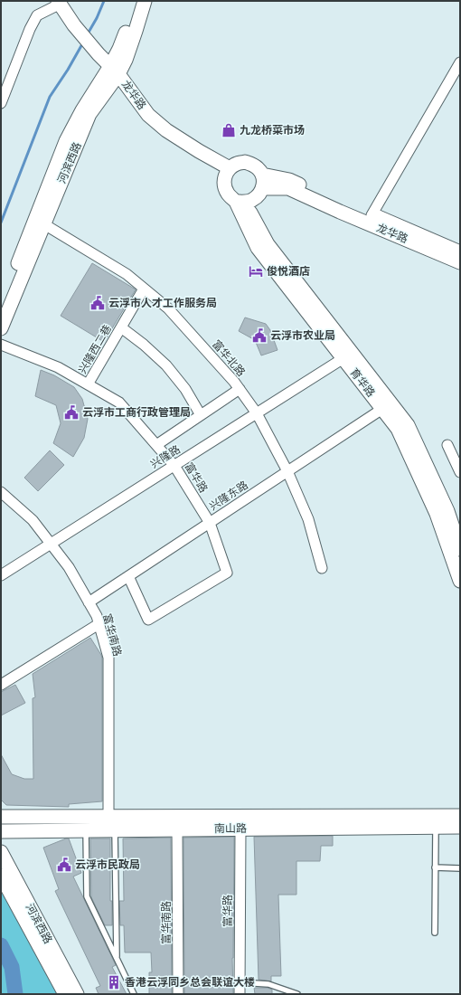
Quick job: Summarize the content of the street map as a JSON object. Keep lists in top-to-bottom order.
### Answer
{
  "streets": {
    "street": [
      "龙华路",
      "河滨西路",
      "兴隆西二巷",
      "富华北路",
      "育华路",
      "兴隆路",
      "富华路",
      "兴隆东路",
      "富华南路",
      "南山路"
    ]
  },
  "crossings": [
    ["龙华路", "河滨西路"],
    ["龙华路", "育华路"],
    ["河滨西路", "富华北路"],
    ["兴隆西二巷", "富华北路"],
    ["兴隆西二巷", "富华路"],
    ["富华北路", "兴隆路"],
    ["富华北路", "兴隆东路"],
    ["育华路", "兴隆路"],
    ["育华路", "兴隆东路"],
    ["兴隆路", "富华路"],
    ["兴隆路", "富华南路"],
    ["富华路", "兴隆东路"],
    ["富华路", "南山路"],
    ["兴隆东路", "富华南路"],
    ["富华南路", "南山路"]
  ],
  "places": {
    "shop": ["九龙桥菜市场"],
    "hotel": ["俊悦酒店"],
    "public building": [
      "云浮市人才工作服务局",
      "云浮市农业局",
      "云浮市工商行政管理局",
      "云浮市民政局"
    ],
    "building": ["香港云浮同乡总会联谊大楼"]
  }
}
